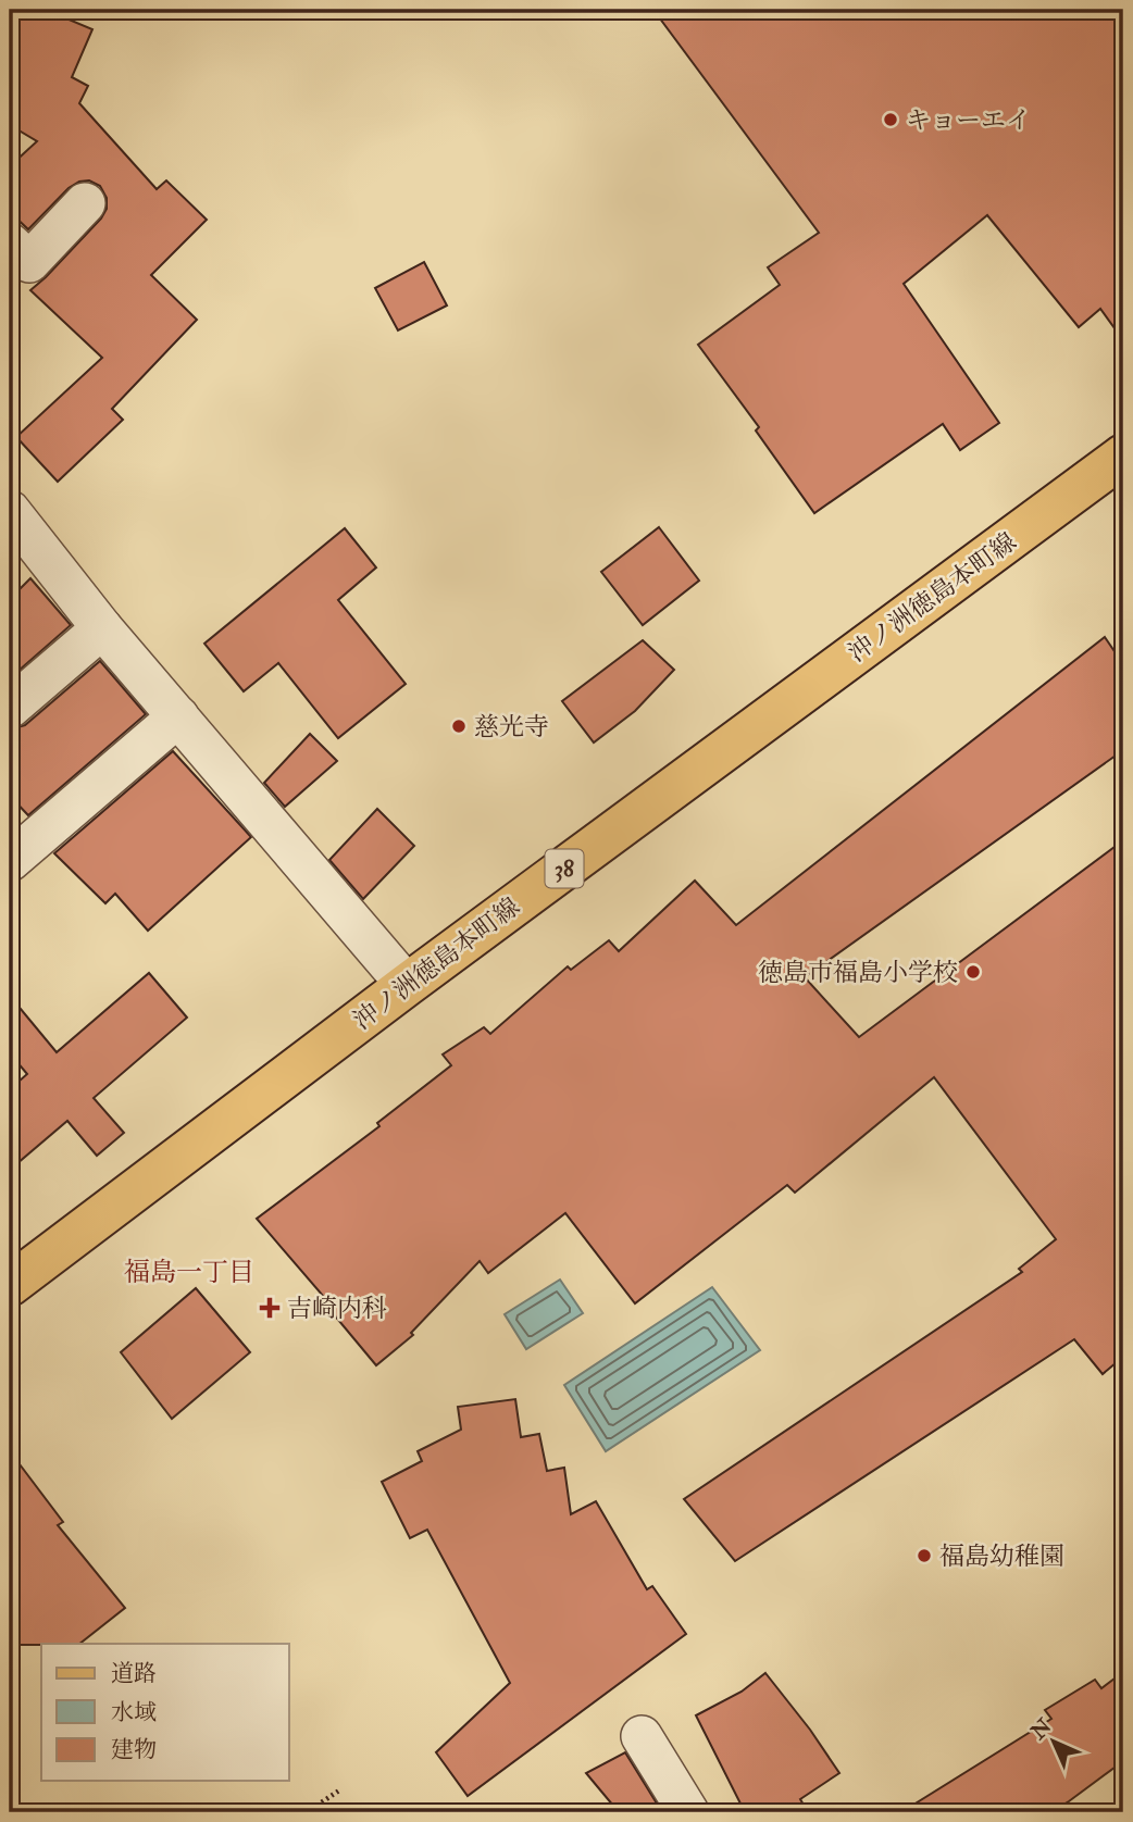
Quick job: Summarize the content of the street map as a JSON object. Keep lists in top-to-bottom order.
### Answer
{
  "streets": {
    "main road": ["沖ノ洲徳島本町線", "38"]
  },
  "districts": ["福島一丁目"],
  "places": {
    "other": [
      "キョーエイ",
      "慈光寺",
      "徳島市福島小学校",
      "福島幼稚園"
    ],
    "health": ["吉崎内科"]
  },
  "legend": ["道路", "水域", "建物"],
  "north": "top left"
}
